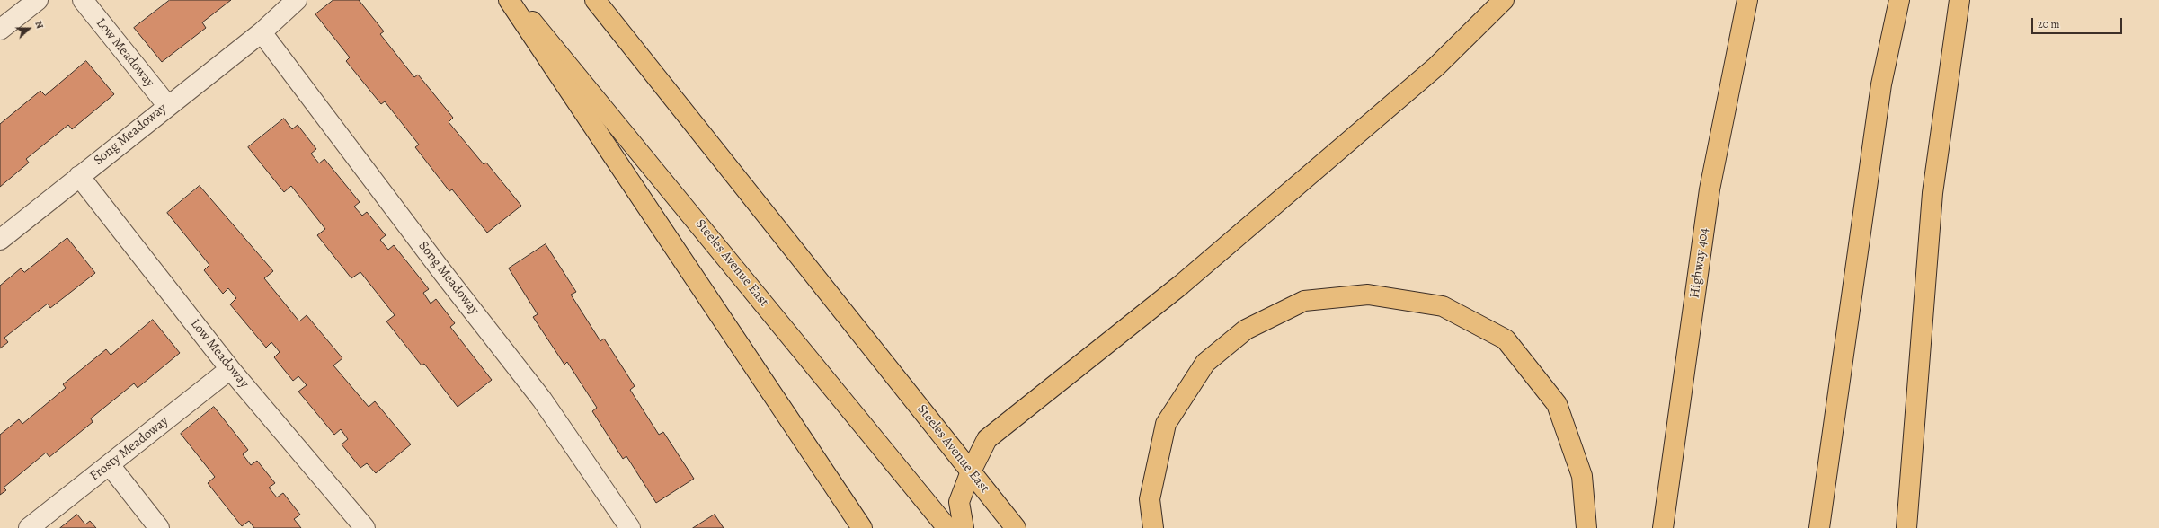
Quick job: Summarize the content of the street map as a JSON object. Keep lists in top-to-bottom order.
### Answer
{
  "streets": {
    "main road": ["Steeles Avenue East", "Highway 404"],
    "street": ["Low Meadoway", "Song Meadoway", "Frosty Meadoway"]
  },
  "crossings": [
    ["Low Meadoway", "Song Meadoway"],
    ["Low Meadoway", "Frosty Meadoway"]
  ],
  "scale_bar": "20 m",
  "north": "right"
}
